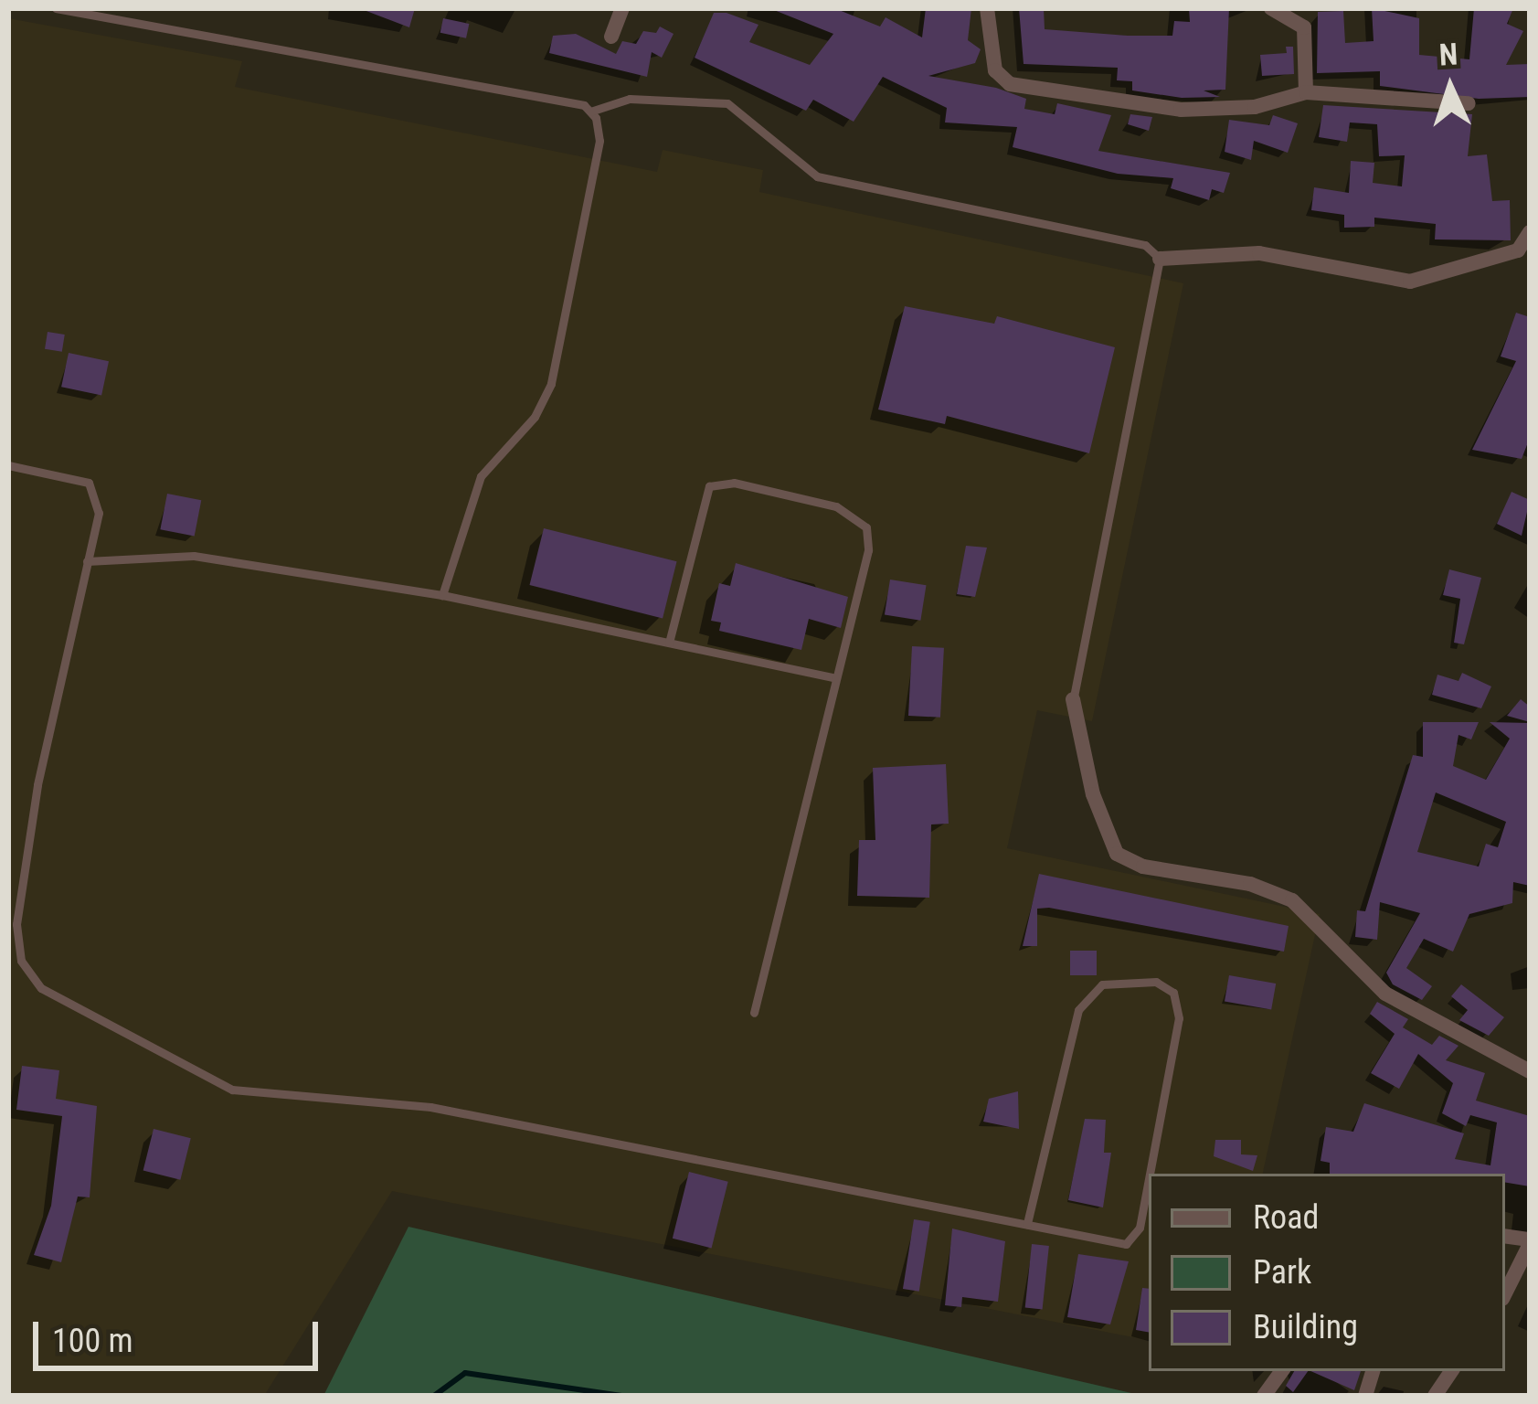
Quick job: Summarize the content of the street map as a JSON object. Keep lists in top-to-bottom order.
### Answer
{
  "legend": ["Road", "Park", "Building"],
  "scale_bar": "100 m",
  "north": "top"
}
